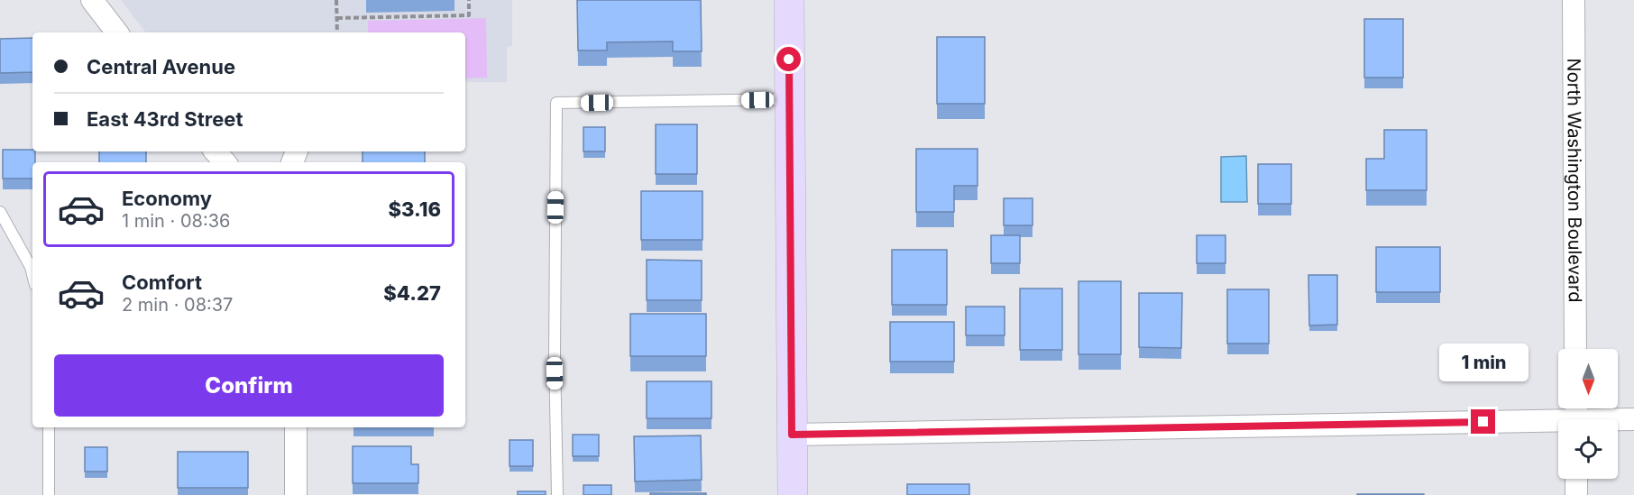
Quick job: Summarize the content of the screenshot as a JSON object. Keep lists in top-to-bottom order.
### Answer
{
  "streets": {
    "street": ["North Washington Boulevard"]
  },
  "north": "bottom",
  "page": {
    "banner": ["Central Avenue", "East 43rd Street"],
    "list": [
      {
        "name": "Economy",
        "note": "1 min · 08:36",
        "value": "$3.16"
      },
      {
        "name": "Comfort",
        "note": "2 min · 08:37",
        "value": "$4.27"
      }
    ],
    "bubble": "1 min",
    "buttons": "Confirm"
  }
}
